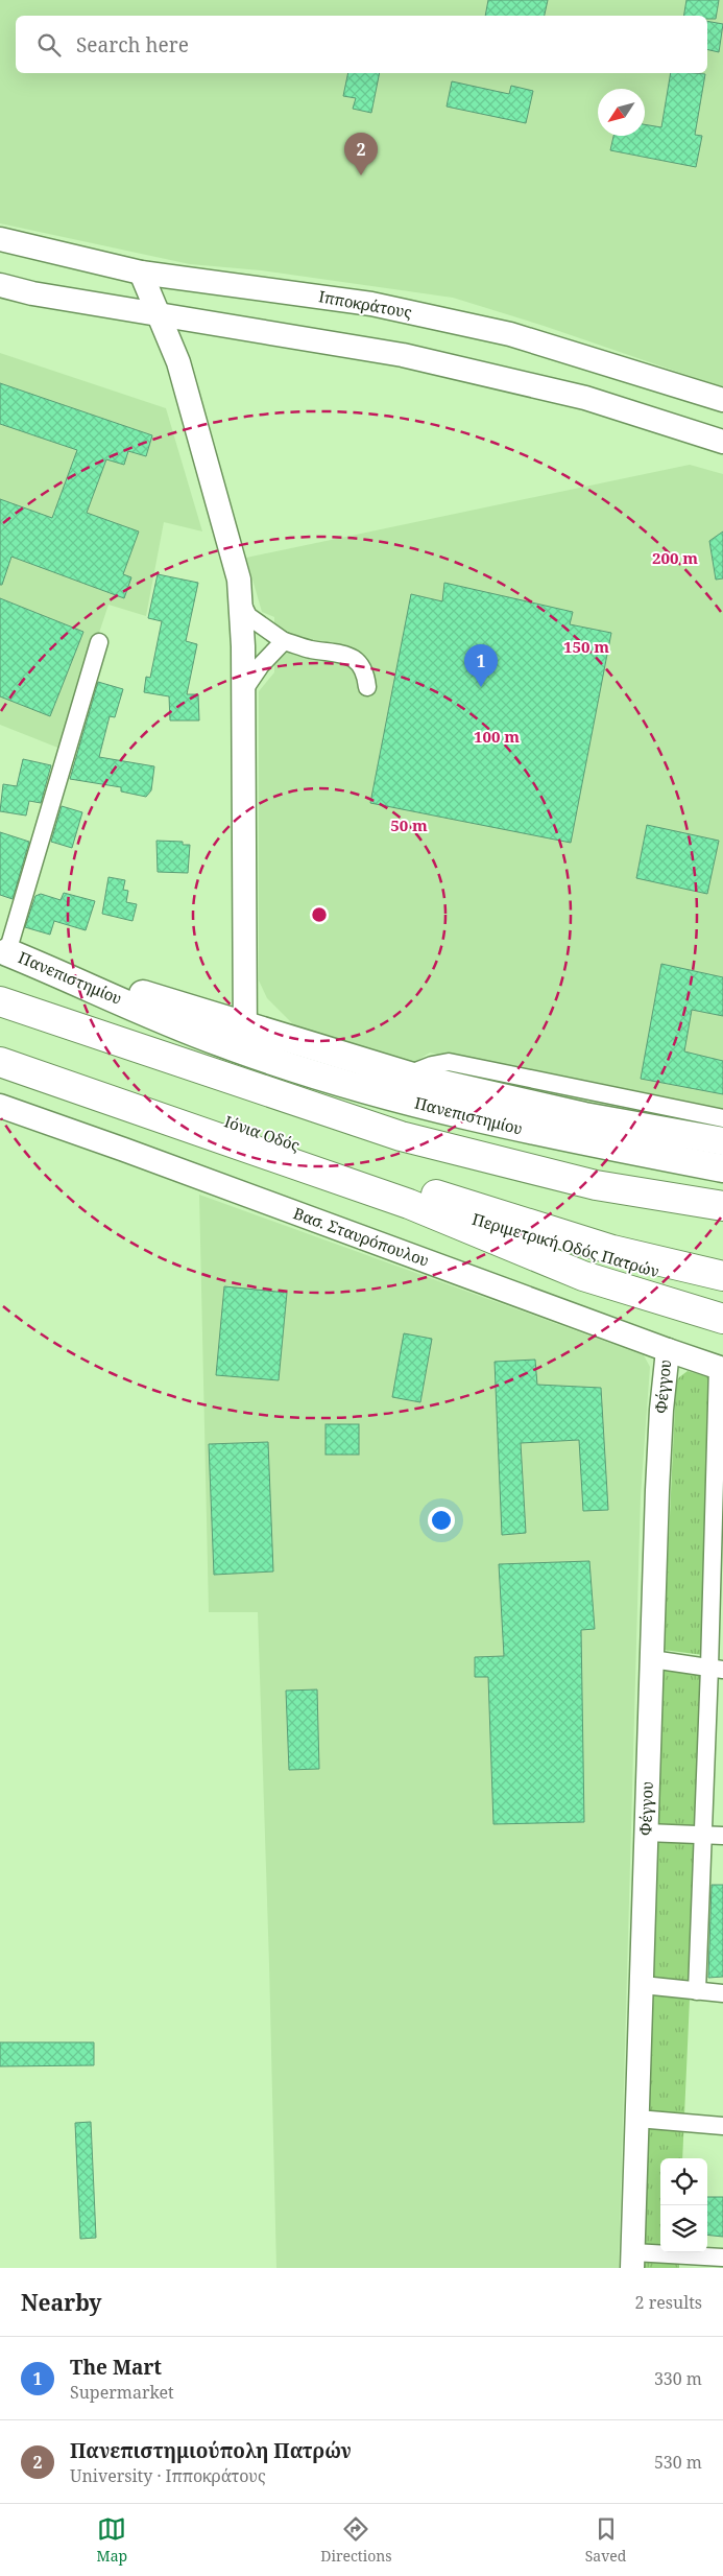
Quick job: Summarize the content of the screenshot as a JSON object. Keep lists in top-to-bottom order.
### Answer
{
  "streets": {
    "highway": ["Ιόνια Οδός", "Περιμετρική Οδός Πατρών"],
    "main road": ["Πανεπιστημίου"],
    "street": ["Ιπποκράτους", "Βασ. Σταυρόπουλου", "Φέγγου"]
  },
  "crossings": [
    ["Ιόνια Οδός", "Περιμετρική Οδός Πατρών"],
    ["Βασ. Σταυρόπουλου", "Φέγγου"]
  ],
  "north": "bottom left",
  "page": {
    "search": "Search here",
    "pins": ["2", "1"],
    "heading": ["Nearby", "2 results"],
    "list": [
      {
        "mark": "1",
        "name": "The Mart",
        "note": "Supermarket",
        "value": "330 m"
      },
      {
        "mark": "2",
        "name": "Πανεπιστημιούπολη Πατρών",
        "note": "University · Ιπποκράτους",
        "value": "530 m"
      }
    ],
    "nav": ["Map", "Directions", "Saved"]
  },
  "rings": [
    "200 m",
    "150 m",
    "100 m",
    "50 m"
  ]
}
